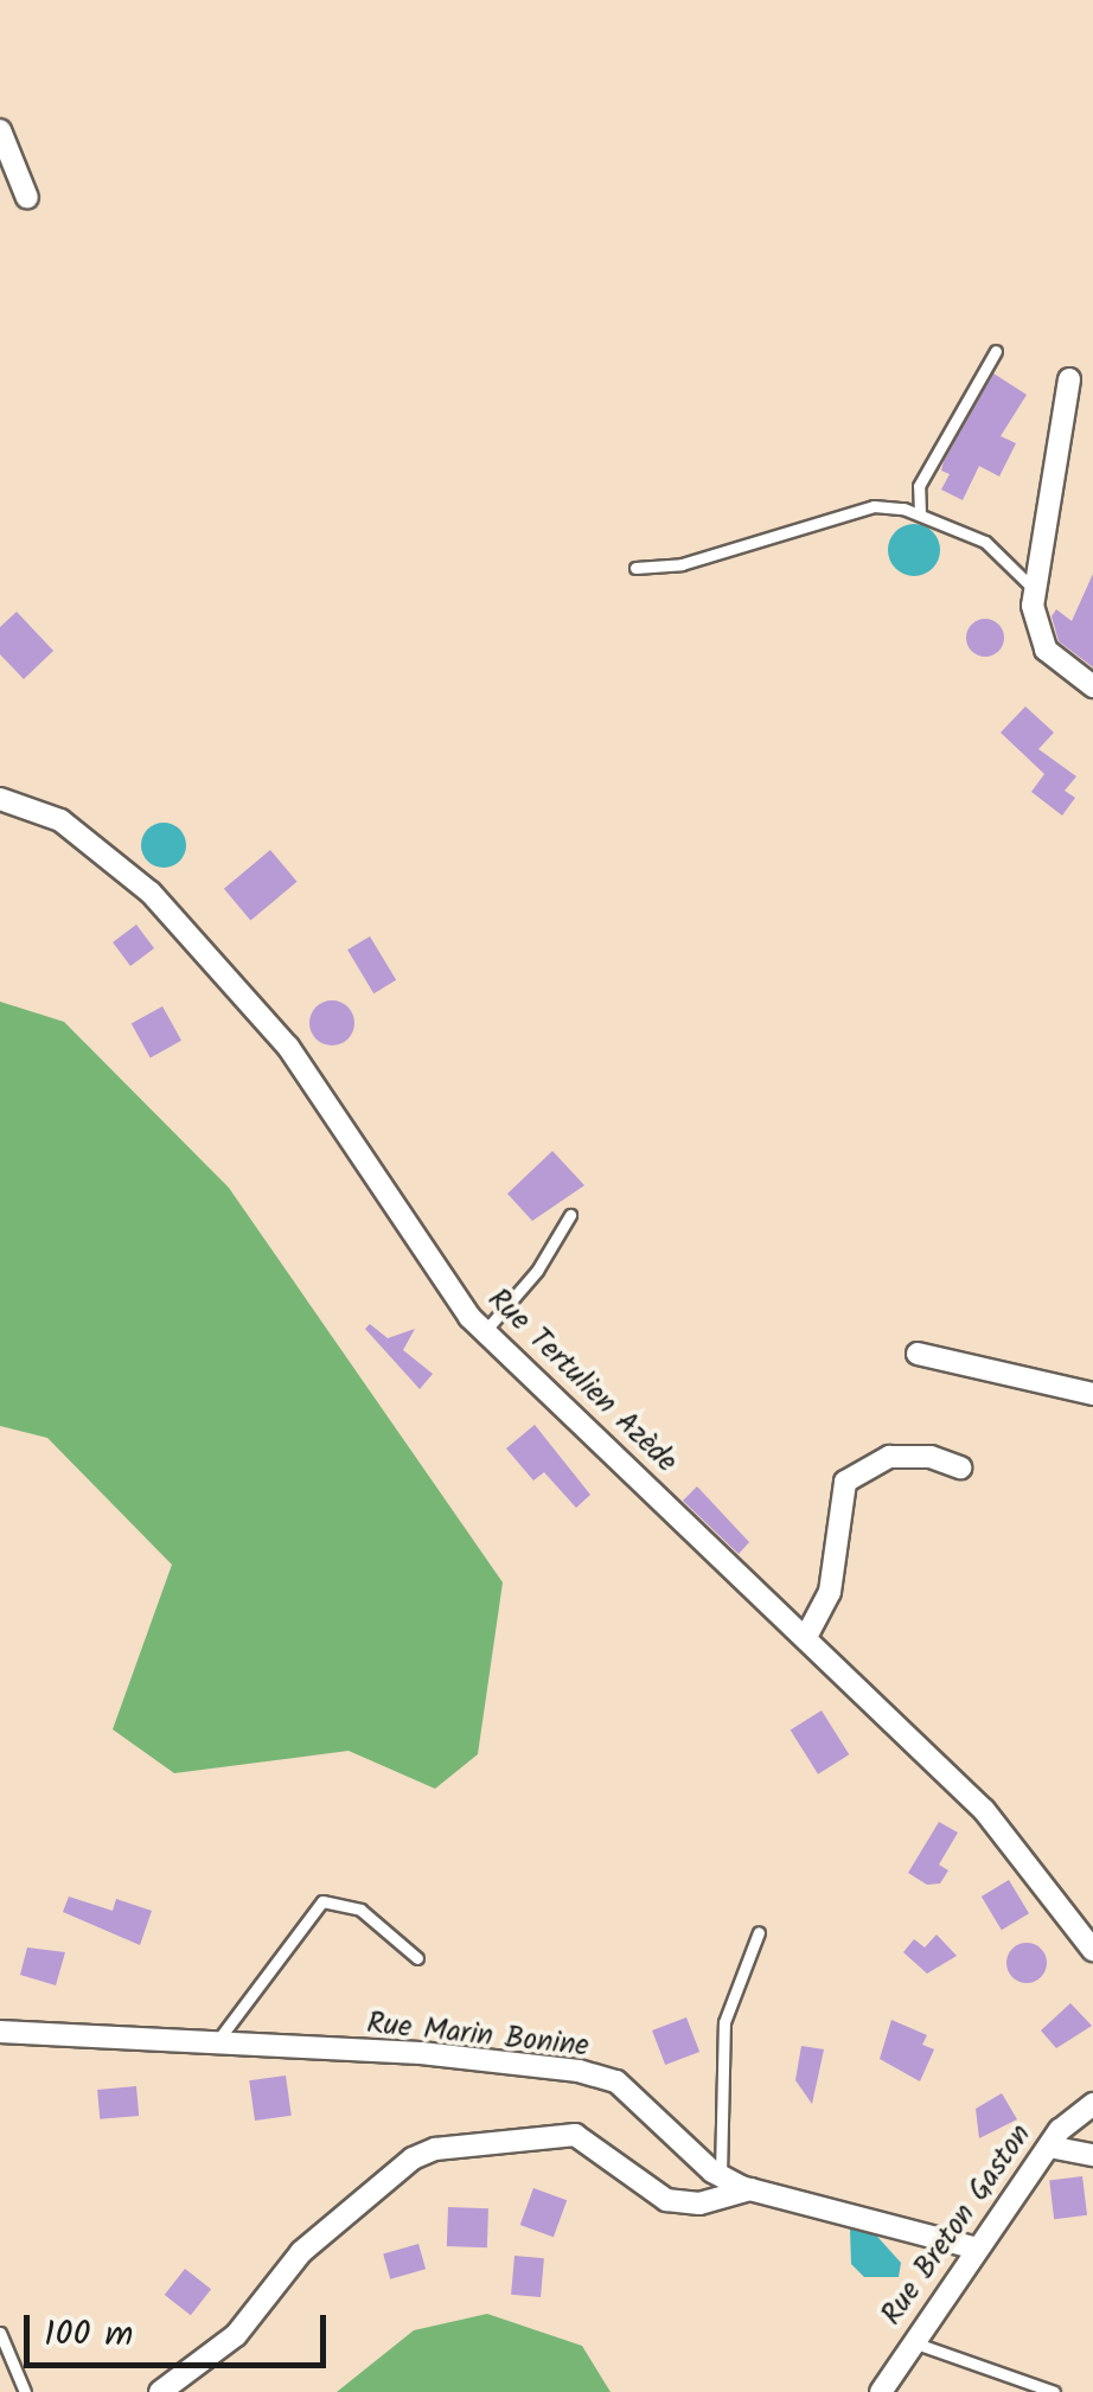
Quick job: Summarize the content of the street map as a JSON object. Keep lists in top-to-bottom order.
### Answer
{
  "streets": {
    "street": ["Rue Tertulien Azède", "Rue Marin Bonine", "Rue Breton Gaston"]
  },
  "crossings": [
    ["Rue Marin Bonine", "Rue Breton Gaston"]
  ],
  "scale_bar": "100 m"
}
